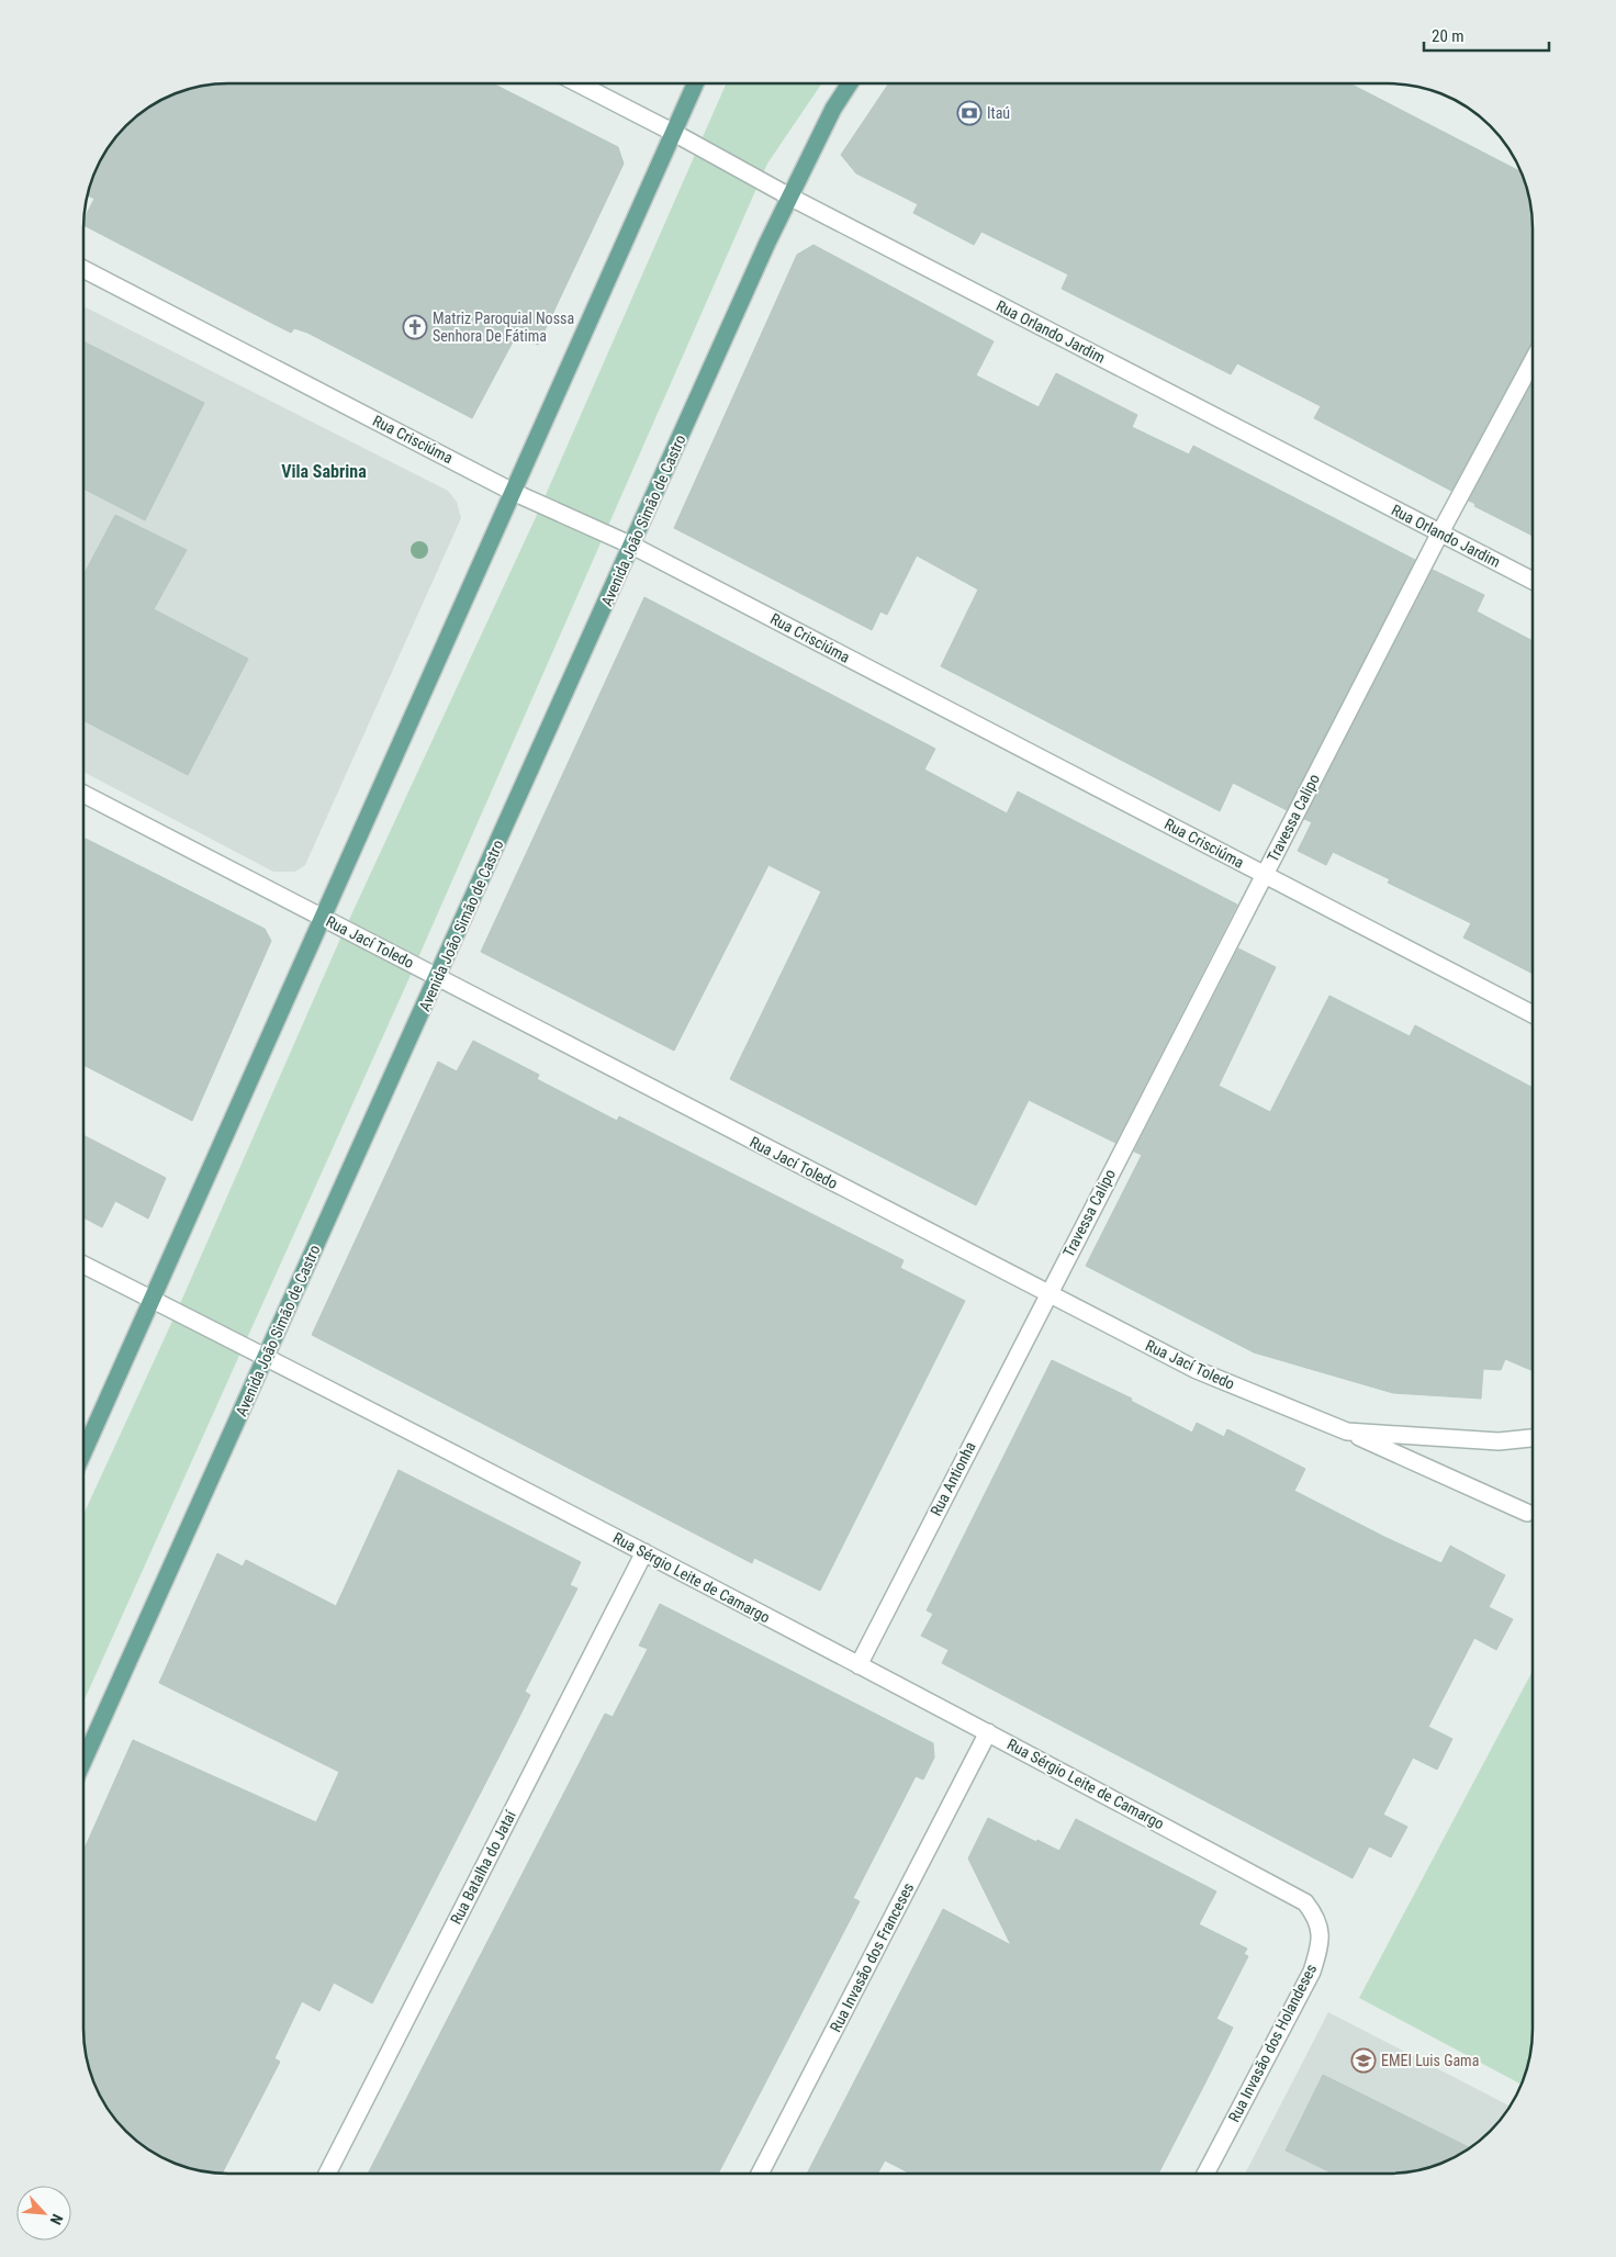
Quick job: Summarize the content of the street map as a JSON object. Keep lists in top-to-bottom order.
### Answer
{
  "streets": {
    "main road": ["Avenida João Simão de Castro"],
    "street": [
      "Rua Orlando Jardim",
      "Rua Crisciúma",
      "Travessa Calipo",
      "Rua Jací Toledo",
      "Rua Antionha",
      "Rua Sérgio Leite de Camargo",
      "Rua Batalha do Jataí",
      "Rua Invasão dos Franceses",
      "Rua Invasão dos Holandeses"
    ]
  },
  "crossings": [
    ["Rua Orlando Jardim", "Avenida João Simão de Castro"],
    ["Rua Orlando Jardim", "Travessa Calipo"],
    ["Rua Crisciúma", "Avenida João Simão de Castro"],
    ["Rua Crisciúma", "Travessa Calipo"],
    ["Avenida João Simão de Castro", "Rua Jací Toledo"],
    ["Avenida João Simão de Castro", "Rua Sérgio Leite de Camargo"],
    ["Travessa Calipo", "Rua Jací Toledo"],
    ["Travessa Calipo", "Rua Antionha"],
    ["Rua Jací Toledo", "Rua Antionha"],
    ["Rua Antionha", "Rua Sérgio Leite de Camargo"],
    ["Rua Sérgio Leite de Camargo", "Rua Batalha do Jataí"],
    ["Rua Sérgio Leite de Camargo", "Rua Invasão dos Franceses"],
    ["Rua Sérgio Leite de Camargo", "Rua Invasão dos Holandeses"]
  ],
  "districts": ["Vila Sabrina"],
  "places": {
    "bank": ["Itaú"],
    "church": ["Matriz Paroquial Nossa Senhora De Fátima"],
    "school or university": ["EMEI Luis Gama"]
  },
  "scale_bar": "20 m",
  "north": "bottom right"
}
